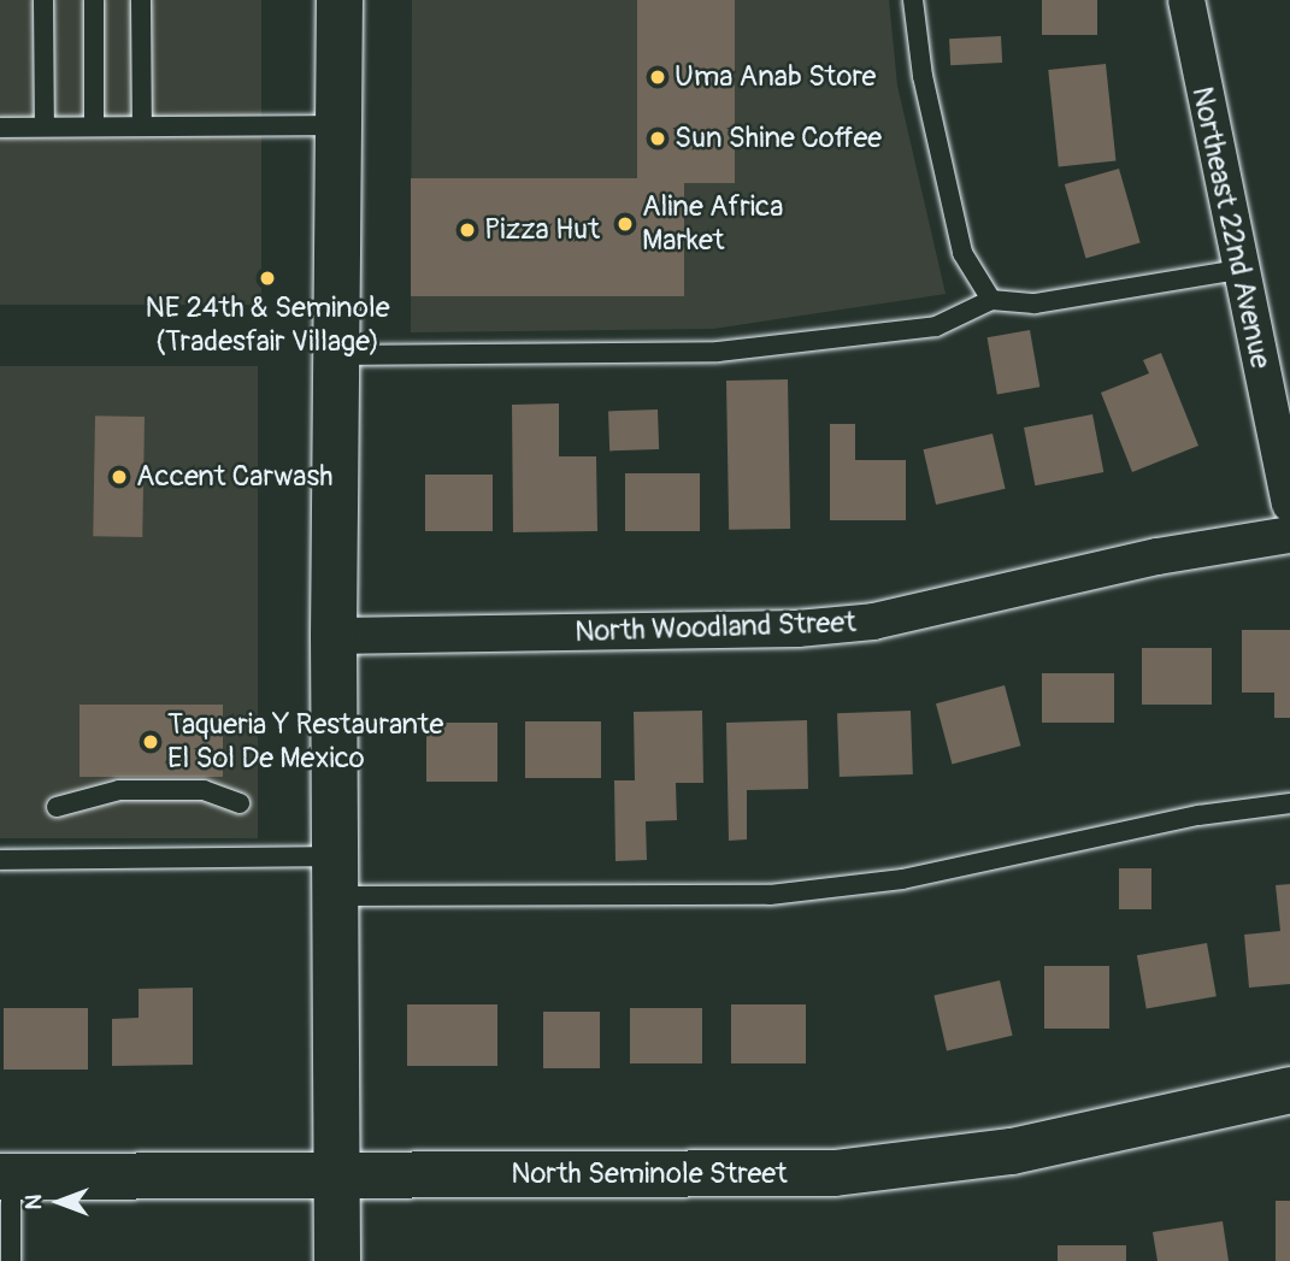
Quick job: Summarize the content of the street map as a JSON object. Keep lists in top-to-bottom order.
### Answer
{
  "streets": {
    "street": ["Northeast 22nd Avenue", "North Woodland Street", "North Seminole Street"]
  },
  "places": [
    "Uma Anab Store",
    "Sun Shine Coffee",
    "Aline Africa Market",
    "Pizza Hut",
    "NE 24th & Seminole (Tradesfair Village)",
    "Accent Carwash",
    "Taqueria Y Restaurante El Sol De Mexico"
  ],
  "north": "left"
}
